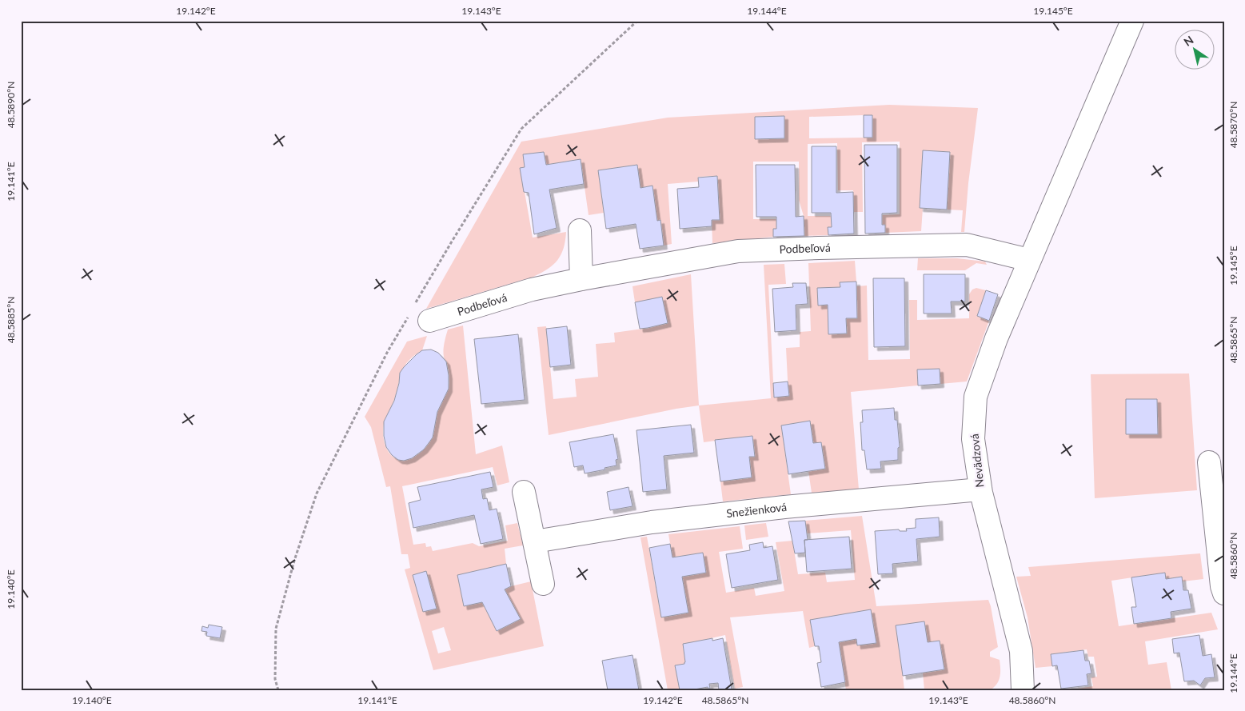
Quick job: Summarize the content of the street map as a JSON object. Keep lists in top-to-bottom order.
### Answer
{
  "streets": {
    "street": ["Podbeľová", "Nevädzová", "Snežienková"]
  },
  "crossings": [
    ["Podbeľová", "Nevädzová"],
    ["Nevädzová", "Snežienková"]
  ],
  "north": "top left",
  "coordinates": [
    "19.142°E",
    "19.143°E",
    "19.144°E",
    "19.145°E",
    "48.5890°N",
    "48.5870°N",
    "19.141°E",
    "48.5885°N",
    "48.5865°N",
    "48.5860°N",
    "19.140°E"
  ]
}
